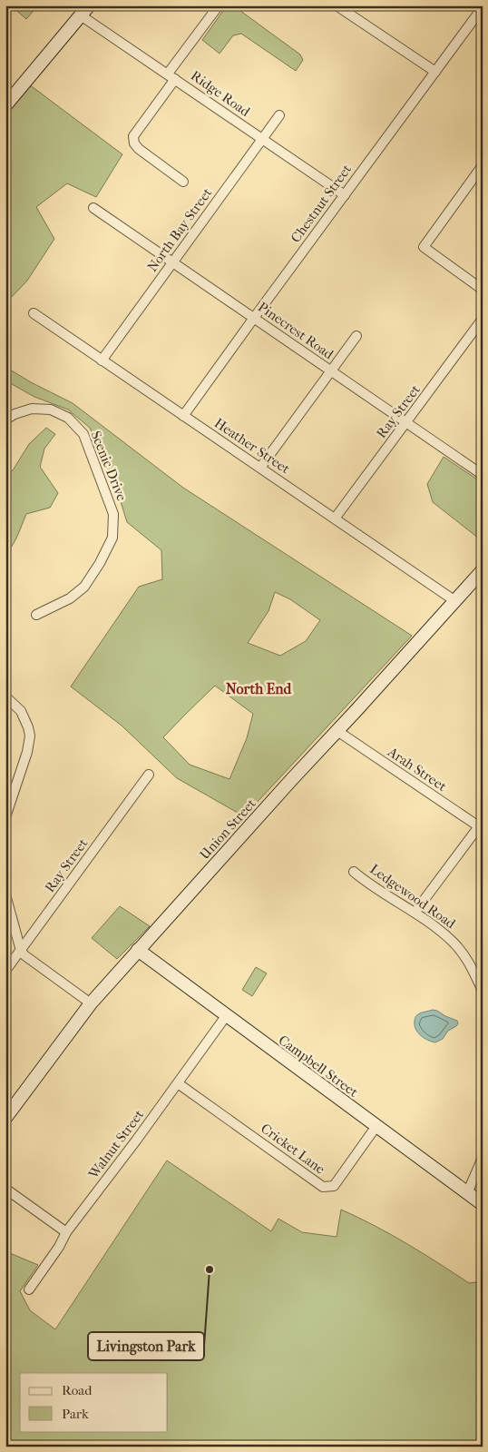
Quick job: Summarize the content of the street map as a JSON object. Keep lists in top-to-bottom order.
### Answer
{
  "streets": {
    "street": [
      "Ridge Road",
      "Chestnut Street",
      "North Bay Street",
      "Pinecrest Road",
      "Ray Street",
      "Heather Street",
      "Scenic Drive",
      "Arah Street",
      "Union Street",
      "Ledgewood Road",
      "Campbell Street",
      "Walnut Street",
      "Cricket Lane"
    ]
  },
  "crossings": [
    ["Ridge Road", "Chestnut Street"],
    ["Ridge Road", "North Bay Street"],
    ["Chestnut Street", "Pinecrest Road"],
    ["Chestnut Street", "Heather Street"],
    ["North Bay Street", "Pinecrest Road"],
    ["North Bay Street", "Heather Street"],
    ["Pinecrest Road", "Ray Street"],
    ["Ray Street", "Heather Street"],
    ["Heather Street", "Union Street"],
    ["Arah Street", "Union Street"],
    ["Union Street", "Campbell Street"],
    ["Campbell Street", "Walnut Street"],
    ["Campbell Street", "Cricket Lane"],
    ["Walnut Street", "Cricket Lane"]
  ],
  "districts": ["North End"],
  "places": ["Livingston Park"],
  "legend": ["Road", "Park"]
}
